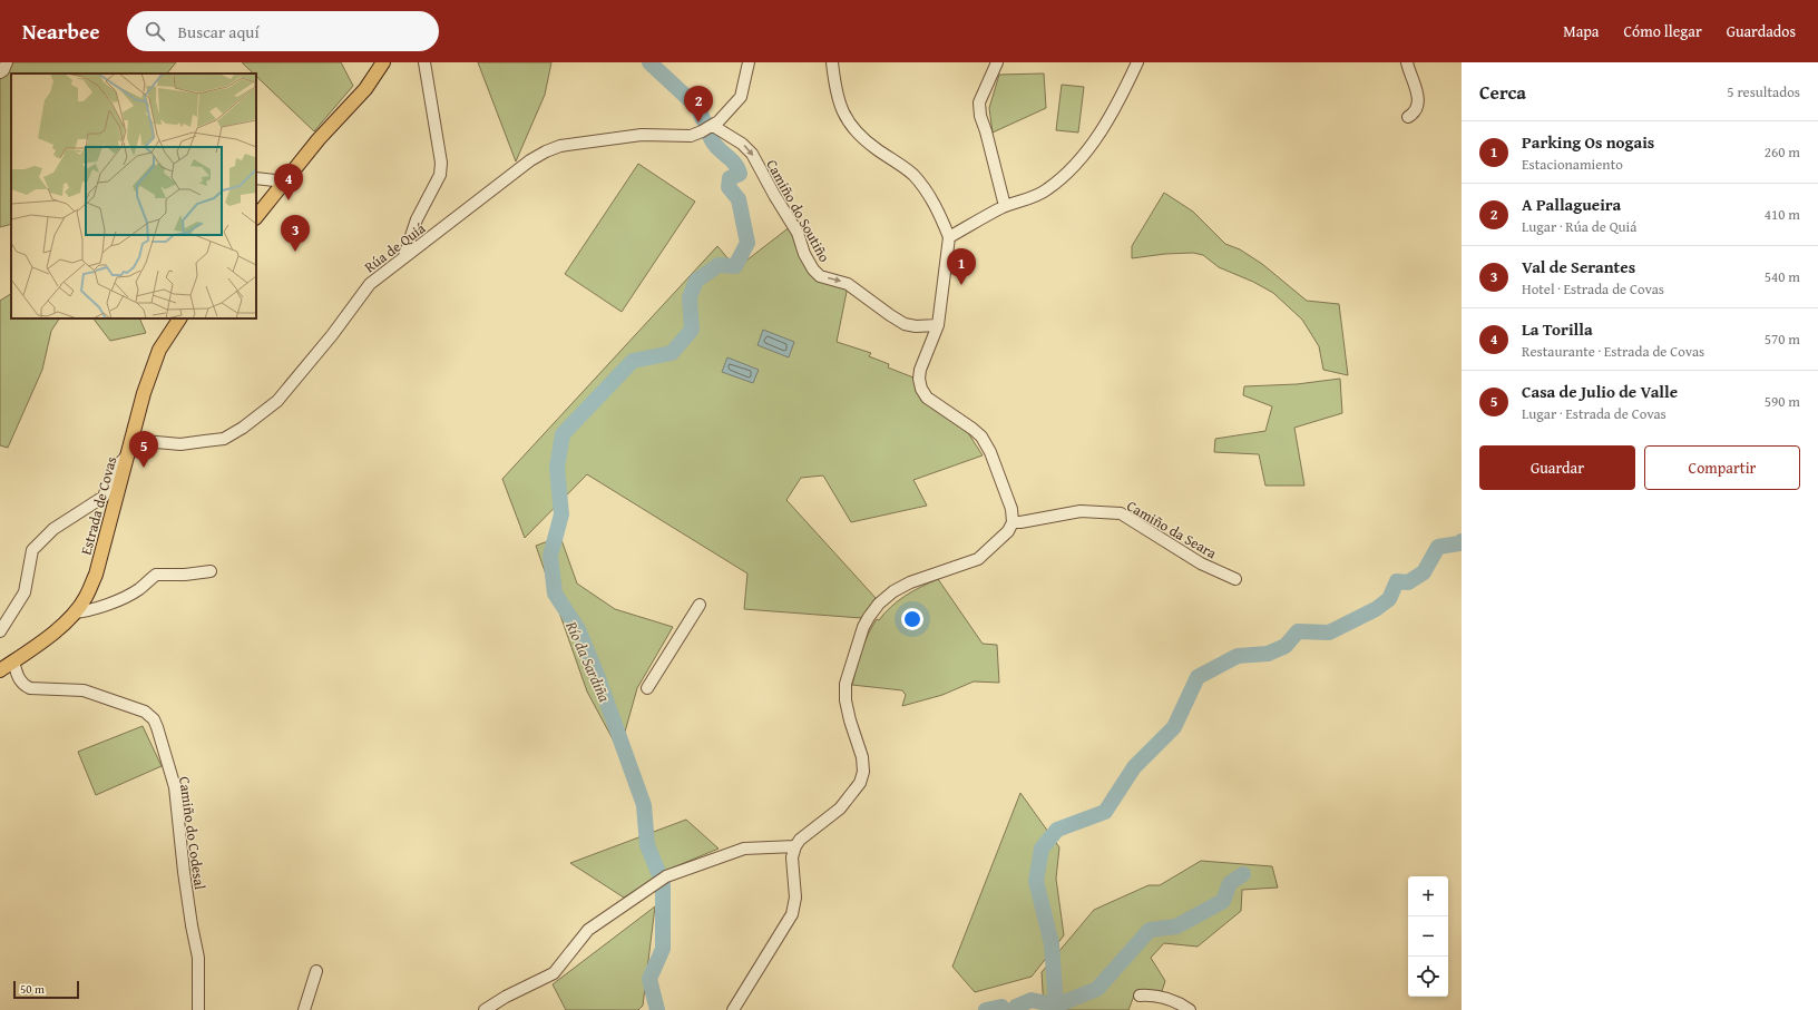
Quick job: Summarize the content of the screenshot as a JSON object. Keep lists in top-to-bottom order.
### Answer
{
  "streets": {
    "main road": ["Estrada de Covas"],
    "street": [
      "Camiño do Soutiño",
      "Rúa de Quiá",
      "Camiño da Seara",
      "Camiño do Codesal"
    ]
  },
  "crossings": [
    ["Camiño do Soutiño", "Rúa de Quiá"],
    ["Rúa de Quiá", "Estrada de Covas"],
    ["Estrada de Covas", "Camiño do Codesal"]
  ],
  "one_way": ["Camiño do Soutiño"],
  "water": ["Río da Sardiña"],
  "scale_bar": "50 m",
  "page": {
    "header": "Nearbee",
    "search": "Buscar aquí",
    "nav": ["Mapa", "Cómo llegar", "Guardados"],
    "heading": ["Cerca", "5 resultados"],
    "pins": [
      "2",
      "4",
      "3",
      "1",
      "5"
    ],
    "list": [
      {
        "mark": "1",
        "name": "Parking Os nogais",
        "note": "Estacionamiento",
        "value": "260 m"
      },
      {
        "mark": "2",
        "name": "A Pallagueira",
        "note": "Lugar · Rúa de Quiá",
        "value": "410 m"
      },
      {
        "mark": "3",
        "name": "Val de Serantes",
        "note": "Hotel · Estrada de Covas",
        "value": "540 m"
      },
      {
        "mark": "4",
        "name": "La Torilla",
        "note": "Restaurante · Estrada de Covas",
        "value": "570 m"
      },
      {
        "mark": "5",
        "name": "Casa de Julio de Valle",
        "note": "Lugar · Estrada de Covas",
        "value": "590 m"
      }
    ],
    "buttons": ["Guardar", "Compartir"],
    "map_buttons": ["+", "−"],
    "scale": "50 m"
  }
}
